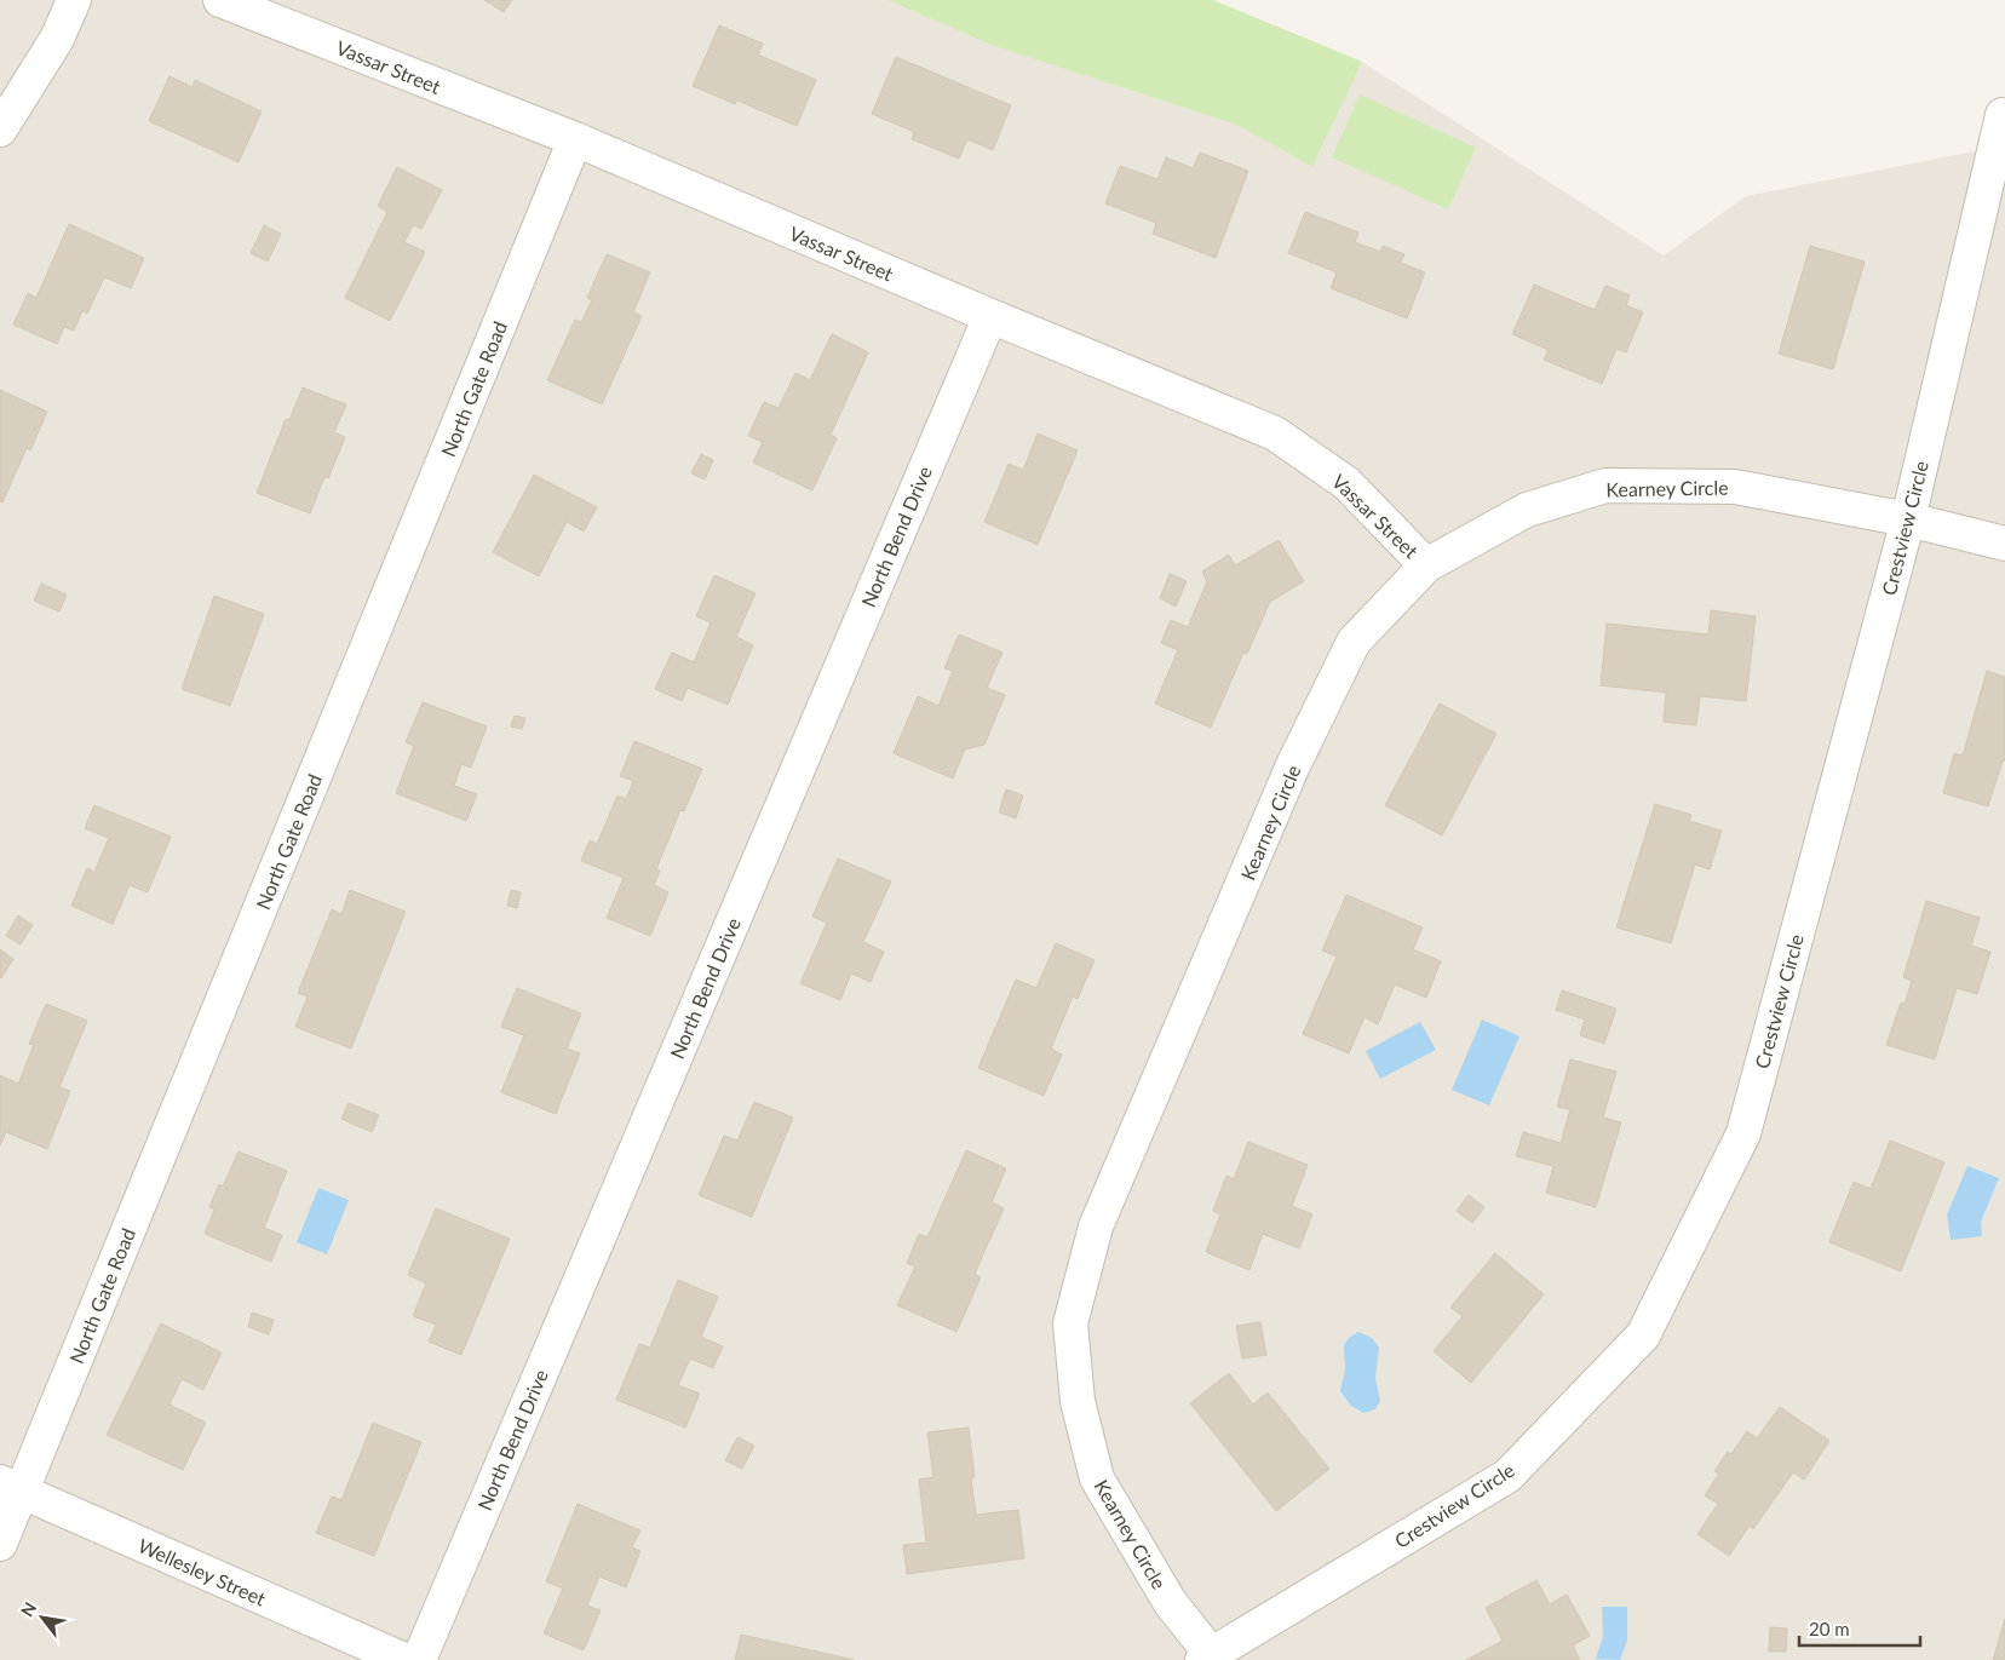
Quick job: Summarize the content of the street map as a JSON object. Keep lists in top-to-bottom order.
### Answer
{
  "streets": {
    "street": [
      "Vassar Street",
      "North Gate Road",
      "Kearney Circle",
      "Crestview Circle",
      "North Bend Drive",
      "Wellesley Street"
    ]
  },
  "crossings": [
    ["Vassar Street", "North Gate Road"],
    ["Vassar Street", "Kearney Circle"],
    ["Vassar Street", "North Bend Drive"],
    ["North Gate Road", "Wellesley Street"],
    ["Kearney Circle", "Crestview Circle"]
  ],
  "scale_bar": "20 m",
  "north": "top left"
}
